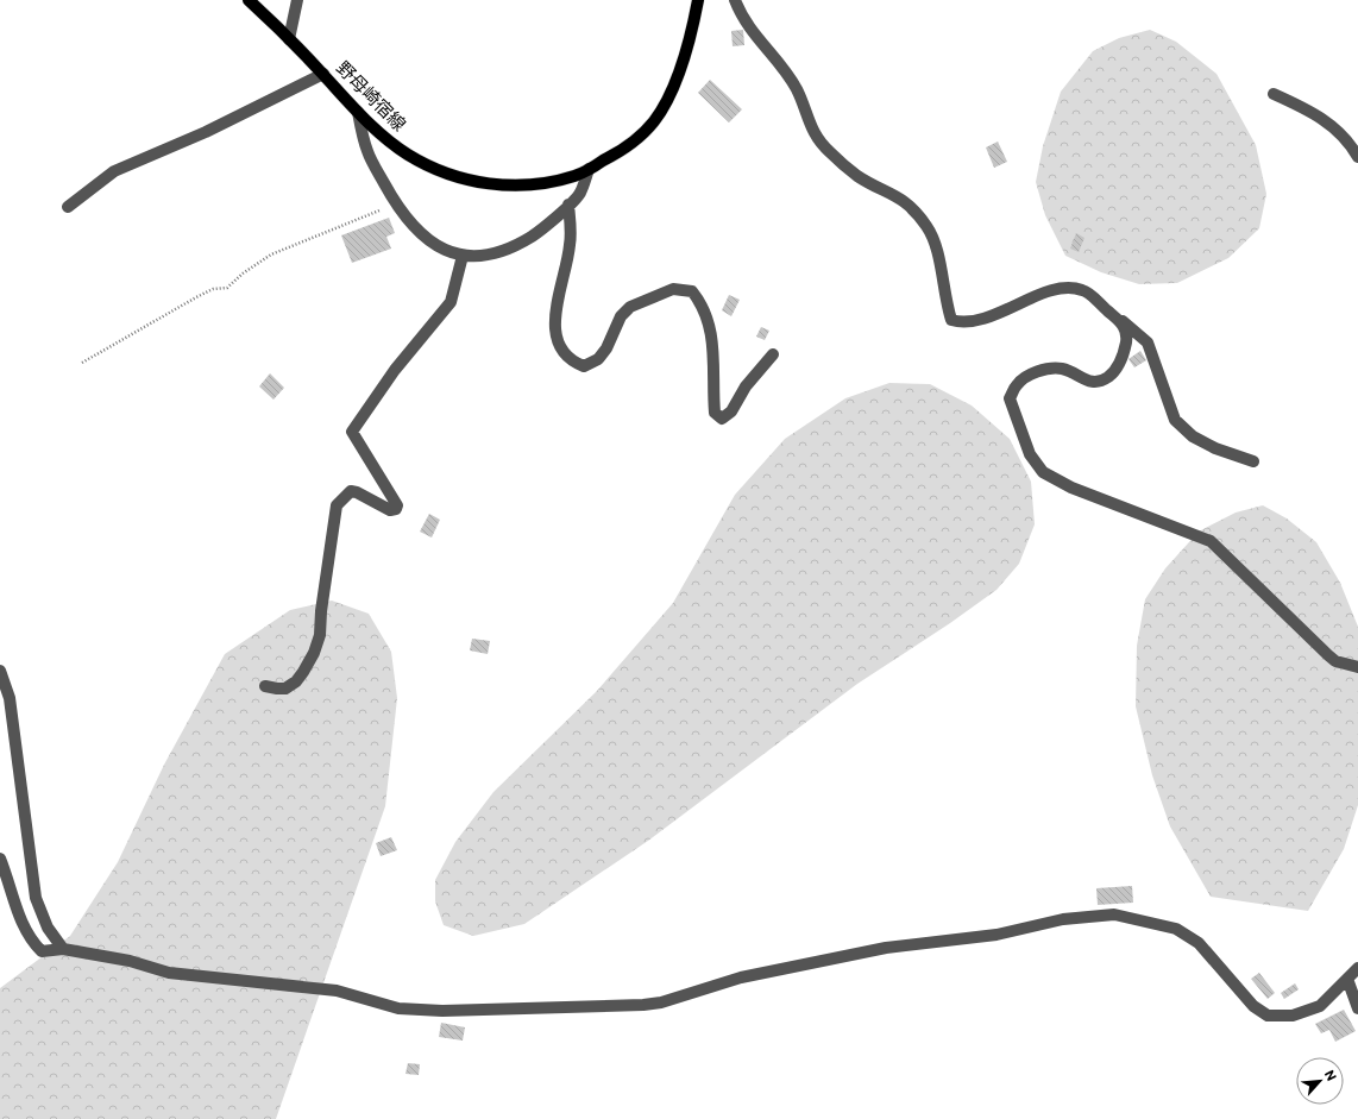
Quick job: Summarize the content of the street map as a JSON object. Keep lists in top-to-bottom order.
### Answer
{
  "streets": {
    "main road": ["野母崎宿線"]
  },
  "north": "top right"
}
